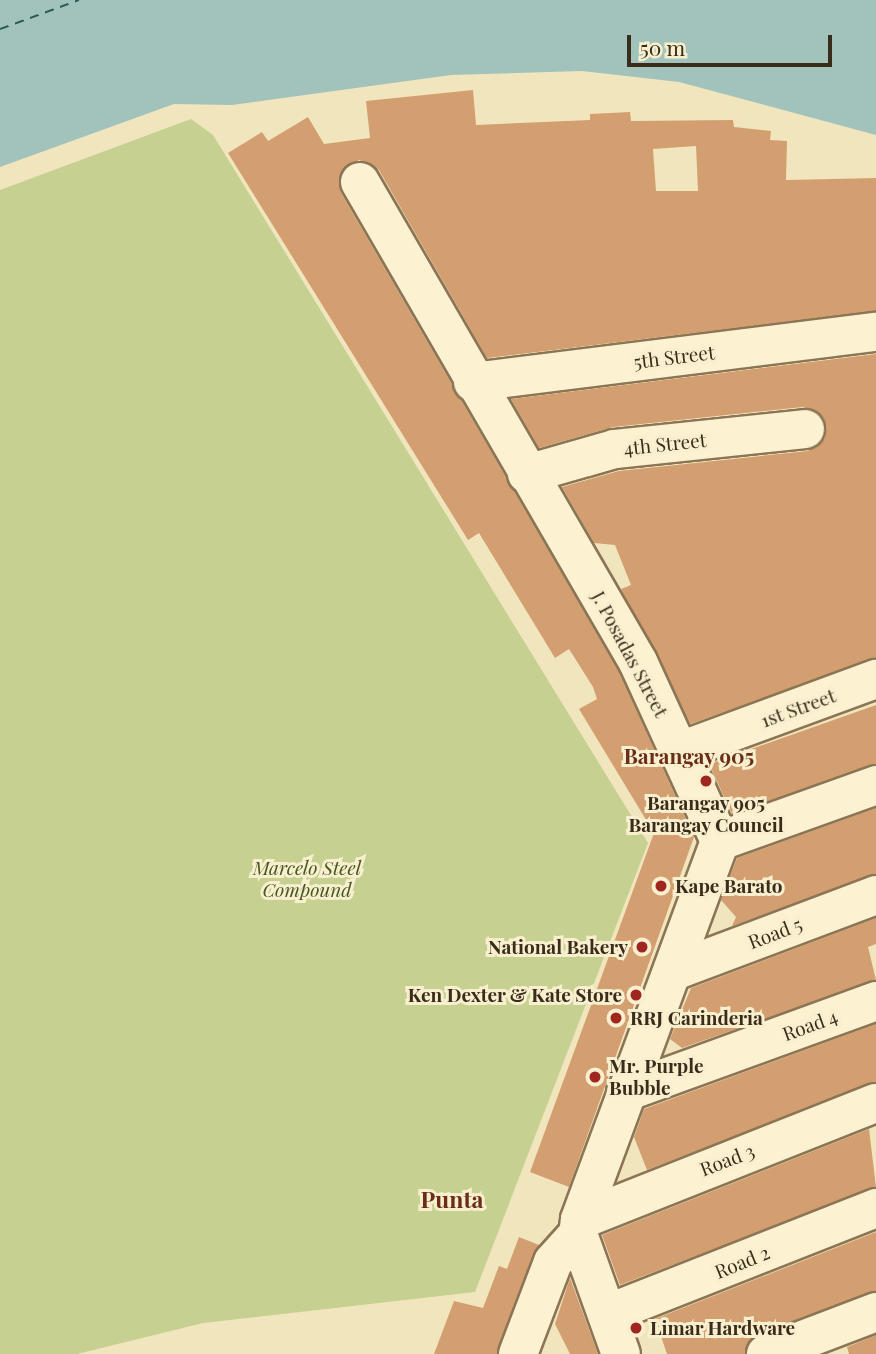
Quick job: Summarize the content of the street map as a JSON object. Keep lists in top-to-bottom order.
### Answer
{
  "streets": {
    "street": [
      "5th Street",
      "4th Street",
      "J. Posadas Street",
      "1st Street",
      "Road 5",
      "Road 4",
      "Road 3",
      "Road 2"
    ]
  },
  "crossings": [
    ["5th Street", "J. Posadas Street"],
    ["4th Street", "J. Posadas Street"],
    ["J. Posadas Street", "1st Street"]
  ],
  "districts": ["Barangay 905", "Punta"],
  "parks": ["Marcelo Steel Compound"],
  "places": [
    "Barangay 905 Barangay Council",
    "Kape Barato",
    "National Bakery",
    "Ken Dexter & Kate Store",
    "RRJ Carinderia",
    "Mr. Purple Bubble",
    "Limar Hardware"
  ],
  "scale_bar": "50 m"
}
